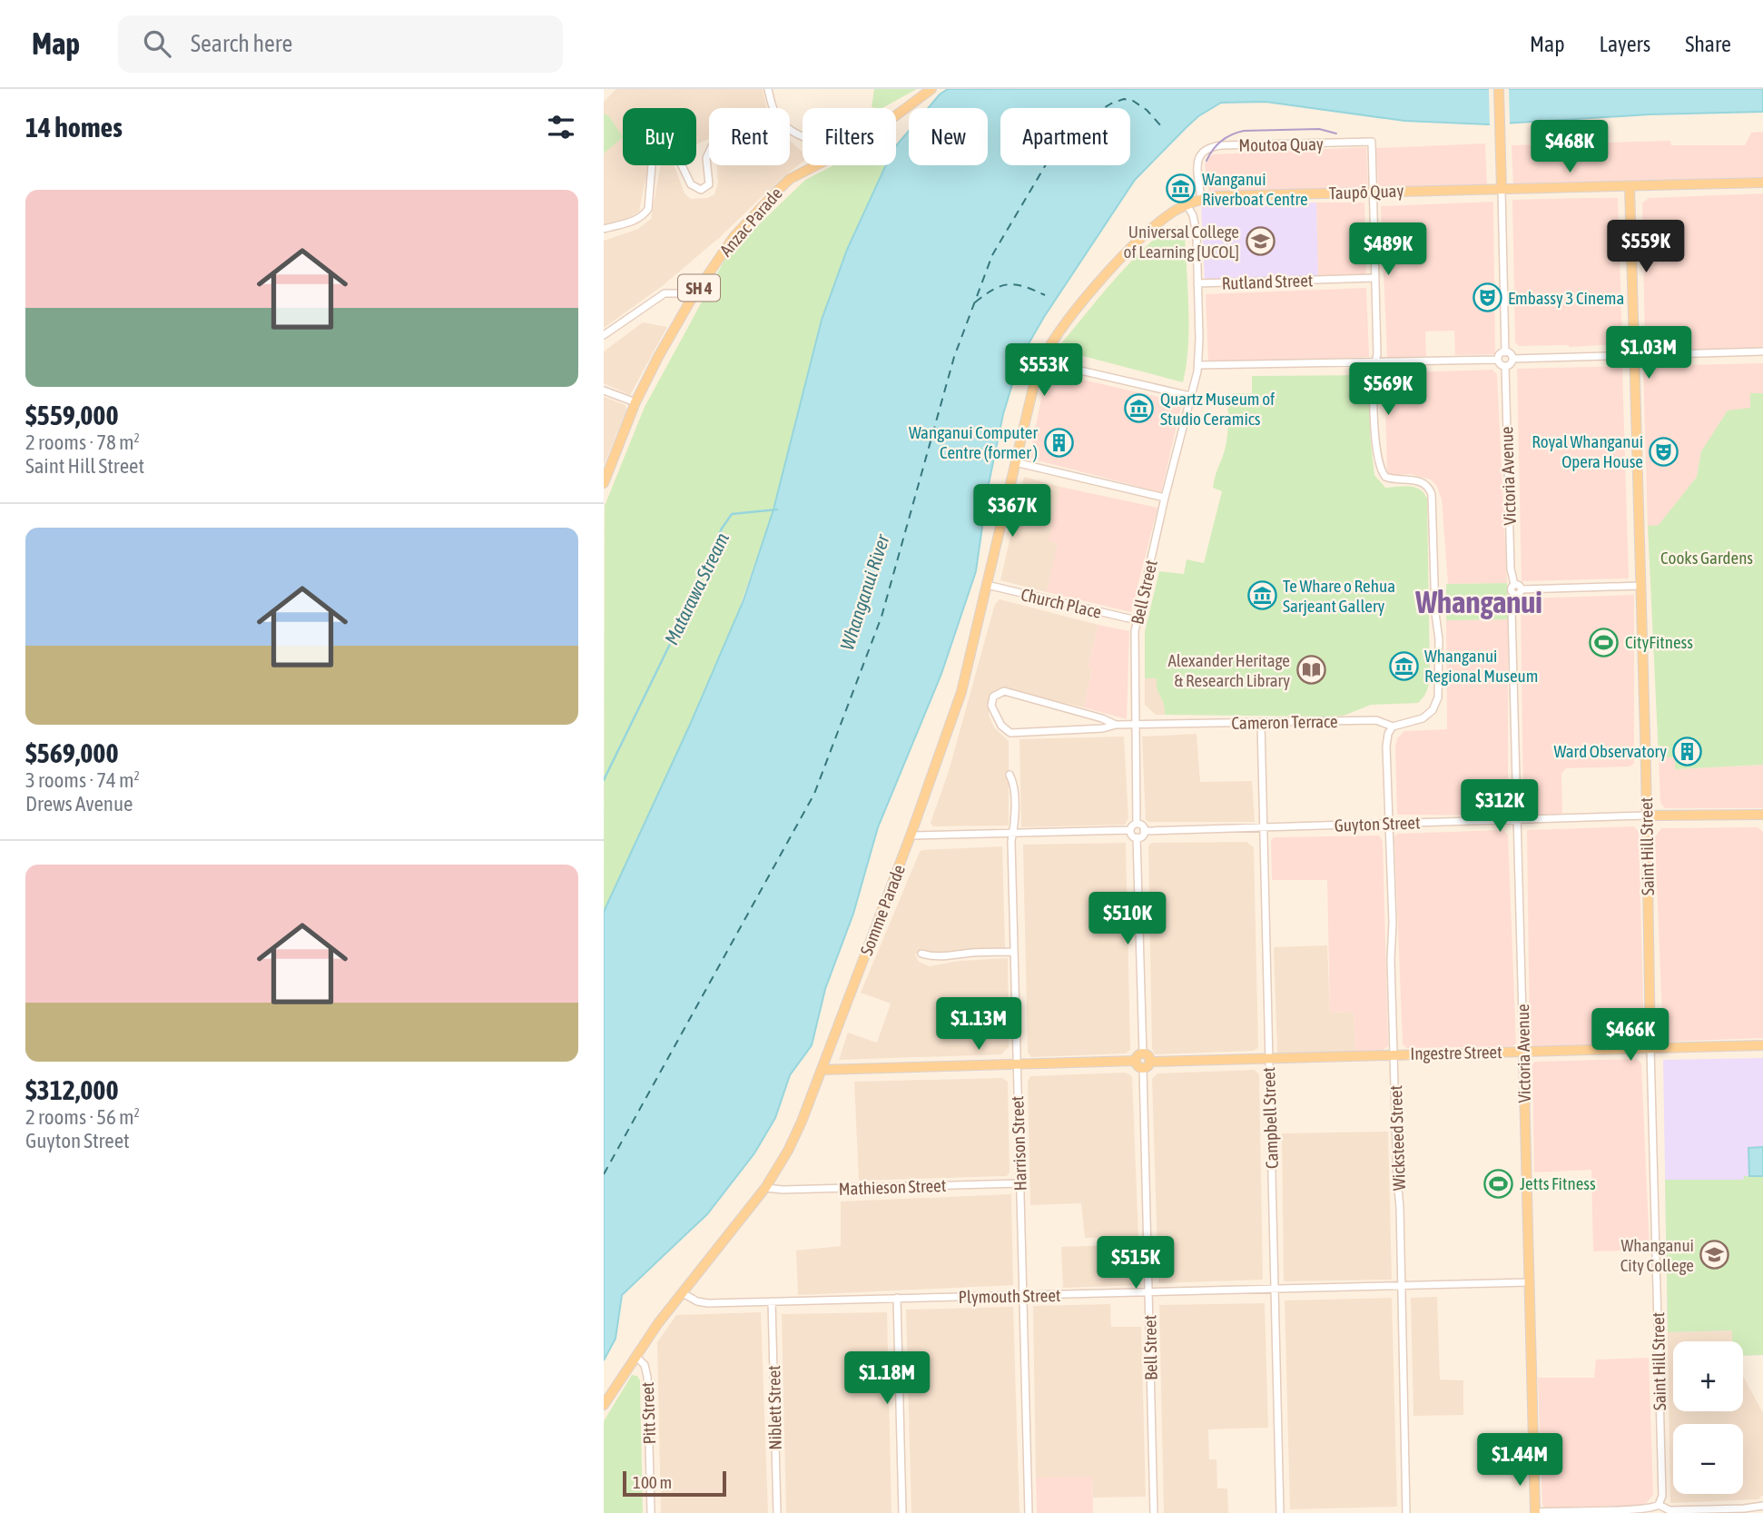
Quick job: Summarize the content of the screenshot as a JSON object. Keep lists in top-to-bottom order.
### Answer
{
  "streets": {
    "main road": [
      "Taupō Quay",
      "Anzac Parade",
      "SH 4",
      "Victoria Avenue",
      "Guyton Street",
      "Saint Hill Street",
      "Somme Parade",
      "Ingestre Street"
    ],
    "street": [
      "Moutoa Quay",
      "Rutland Street",
      "Bell Street",
      "Church Place",
      "Cameron Terrace",
      "Campbell Street",
      "Wicksteed Street",
      "Harrison Street",
      "Mathieson Street",
      "Plymouth Street",
      "Niblett Street",
      "Pitt Street"
    ]
  },
  "crossings": [
    ["Moutoa Quay", "Taupō Quay"],
    ["Taupō Quay", "Bell Street"],
    ["Taupō Quay", "Saint Hill Street"],
    ["Taupō Quay", "Somme Parade"],
    ["Rutland Street", "Bell Street"],
    ["Victoria Avenue", "Guyton Street"],
    ["Victoria Avenue", "Ingestre Street"],
    ["Victoria Avenue", "Plymouth Street"],
    ["Bell Street", "Church Place"],
    ["Bell Street", "Cameron Terrace"],
    ["Bell Street", "Guyton Street"],
    ["Bell Street", "Ingestre Street"],
    ["Bell Street", "Plymouth Street"],
    ["Church Place", "Somme Parade"],
    ["Cameron Terrace", "Campbell Street"],
    ["Cameron Terrace", "Wicksteed Street"],
    ["Guyton Street", "Saint Hill Street"],
    ["Guyton Street", "Campbell Street"],
    ["Guyton Street", "Wicksteed Street"],
    ["Saint Hill Street", "Ingestre Street"],
    ["Somme Parade", "Ingestre Street"],
    ["Somme Parade", "Mathieson Street"],
    ["Somme Parade", "Plymouth Street"],
    ["Somme Parade", "Pitt Street"],
    ["Ingestre Street", "Campbell Street"],
    ["Ingestre Street", "Wicksteed Street"],
    ["Ingestre Street", "Harrison Street"],
    ["Campbell Street", "Plymouth Street"],
    ["Wicksteed Street", "Plymouth Street"],
    ["Harrison Street", "Mathieson Street"],
    ["Harrison Street", "Plymouth Street"],
    ["Plymouth Street", "Niblett Street"]
  ],
  "districts": ["Whanganui"],
  "water": ["Matarawa Stream", "Whanganui River"],
  "parks": ["Cooks Gardens"],
  "places": {
    "museum": [
      "Wanganui Riverboat Centre",
      "Quartz Museum of Studio Ceramics",
      "Te Whare o Rehua Sarjeant Gallery",
      "Whanganui Regional Museum"
    ],
    "school or university": ["Universal College of Learning [UCOL]", "Whanganui City College"],
    "theatre": ["Embassy 3 Cinema", "Royal Whanganui Opera House"],
    "building": ["Wanganui Computer Centre (former )", "Ward Observatory"],
    "sports": ["CityFitness", "Jetts Fitness"],
    "library": ["Alexander Heritage & Research Library"]
  },
  "scale_bar": "100 m",
  "page": {
    "header": "Map",
    "search": "Search here",
    "nav": ["Map", "Layers", "Share"],
    "heading": "14 homes",
    "chip": [
      "Buy",
      "Rent",
      "Filters",
      "New",
      "Apartment"
    ],
    "price": [
      "$468K",
      "$559K",
      "$489K",
      "$1.03M",
      "$553K",
      "$569K",
      "$367K",
      "$312K",
      "$510K",
      "$1.13M",
      "$466K",
      "$515K",
      "$1.18M",
      "$1.44M"
    ],
    "list": [
      {
        "name": "$559,000",
        "note": "2 rooms · 78 m² · Saint Hill Street"
      },
      {
        "name": "$569,000",
        "note": "3 rooms · 74 m² · Drews Avenue"
      },
      {
        "name": "$312,000",
        "note": "2 rooms · 56 m² · Guyton Street"
      }
    ],
    "map_buttons": ["+", "−"],
    "scale": "100 m"
  }
}
